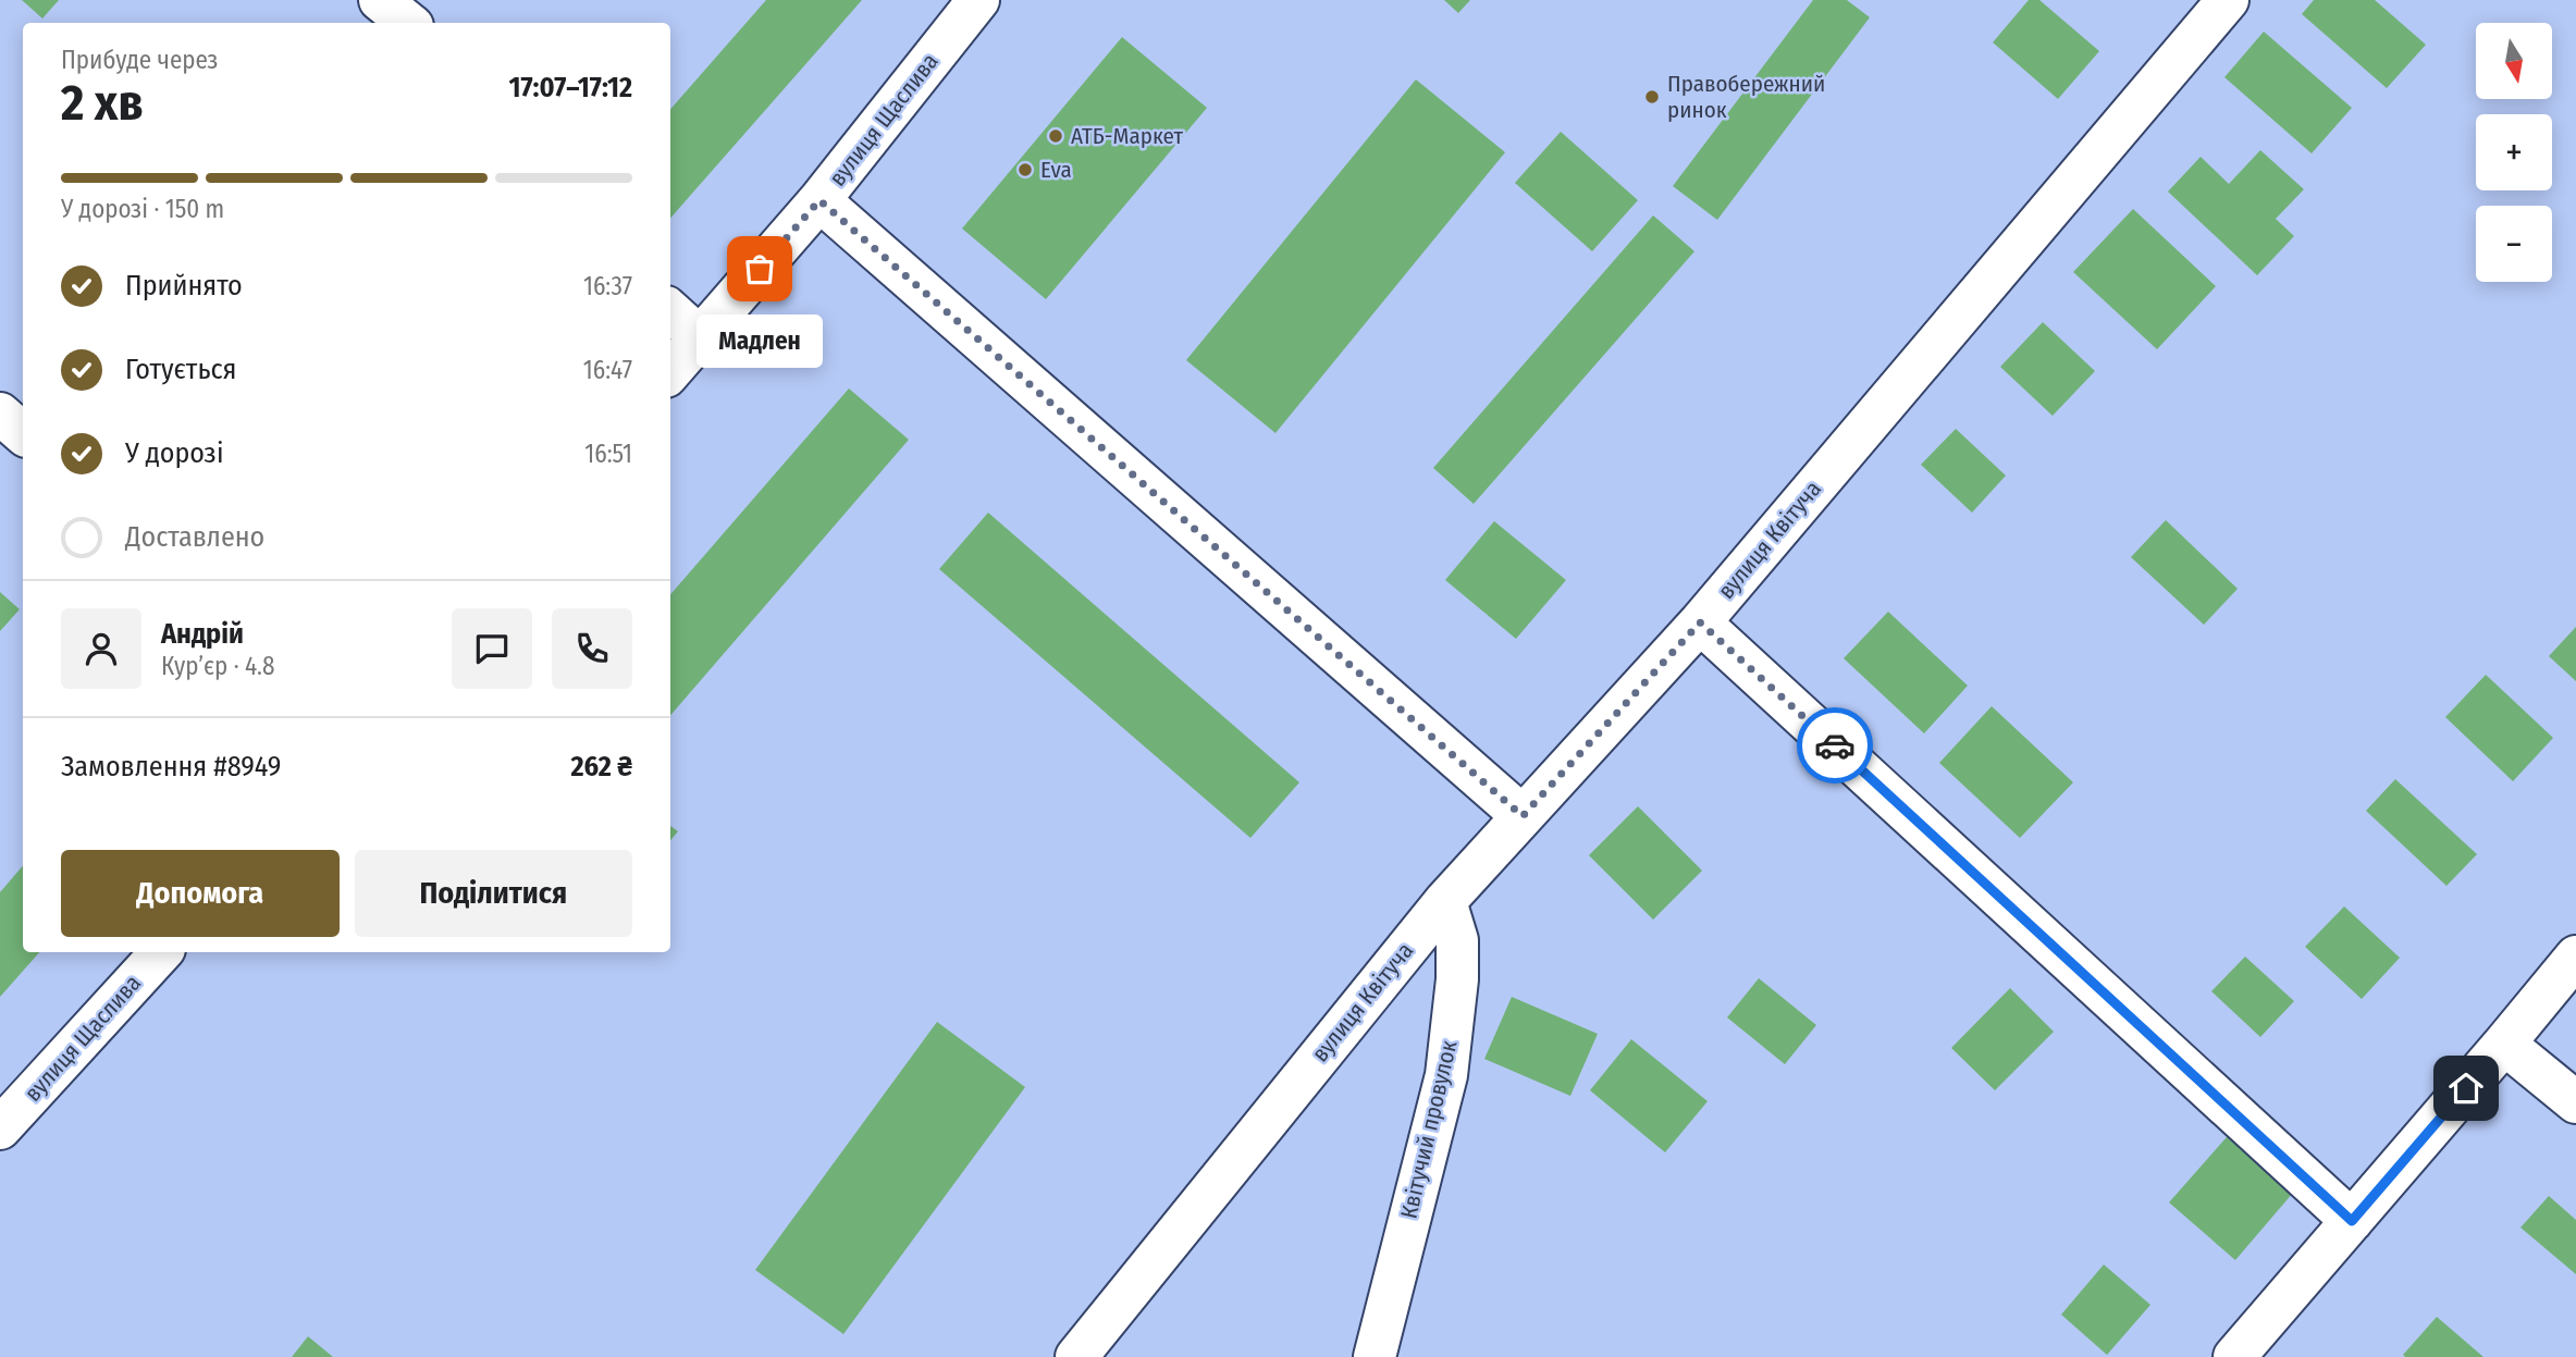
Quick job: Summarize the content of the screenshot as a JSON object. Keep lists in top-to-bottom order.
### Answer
{
  "streets": {
    "street": ["вулиця Щаслива", "вулиця Квітуча", "Квітучий провулок"]
  },
  "crossings": [
    ["вулиця Квітуча", "Квітучий провулок"]
  ],
  "places": [
    "Правобережний ринок",
    "АТБ-Маркет",
    "Eva",
    "Мадлен"
  ],
  "north": "bottom",
  "page": {
    "map_buttons": ["+", "−"],
    "heading": ["2 хв", "Прибуде через", "17:07–17:12"],
    "panel": [
      "Андрій",
      "Кур’єр · 4.8",
      "Замовлення #8949",
      "262 ₴"
    ],
    "bar": "У дорозі · 150 m",
    "list": [
      ["Прийнято", "16:37"],
      ["Готується", "16:47"],
      ["У дорозі", "16:51"],
      "Доставлено"
    ],
    "bubble": "Мадлен",
    "buttons": ["Допомога", "Поділитися"]
  }
}
